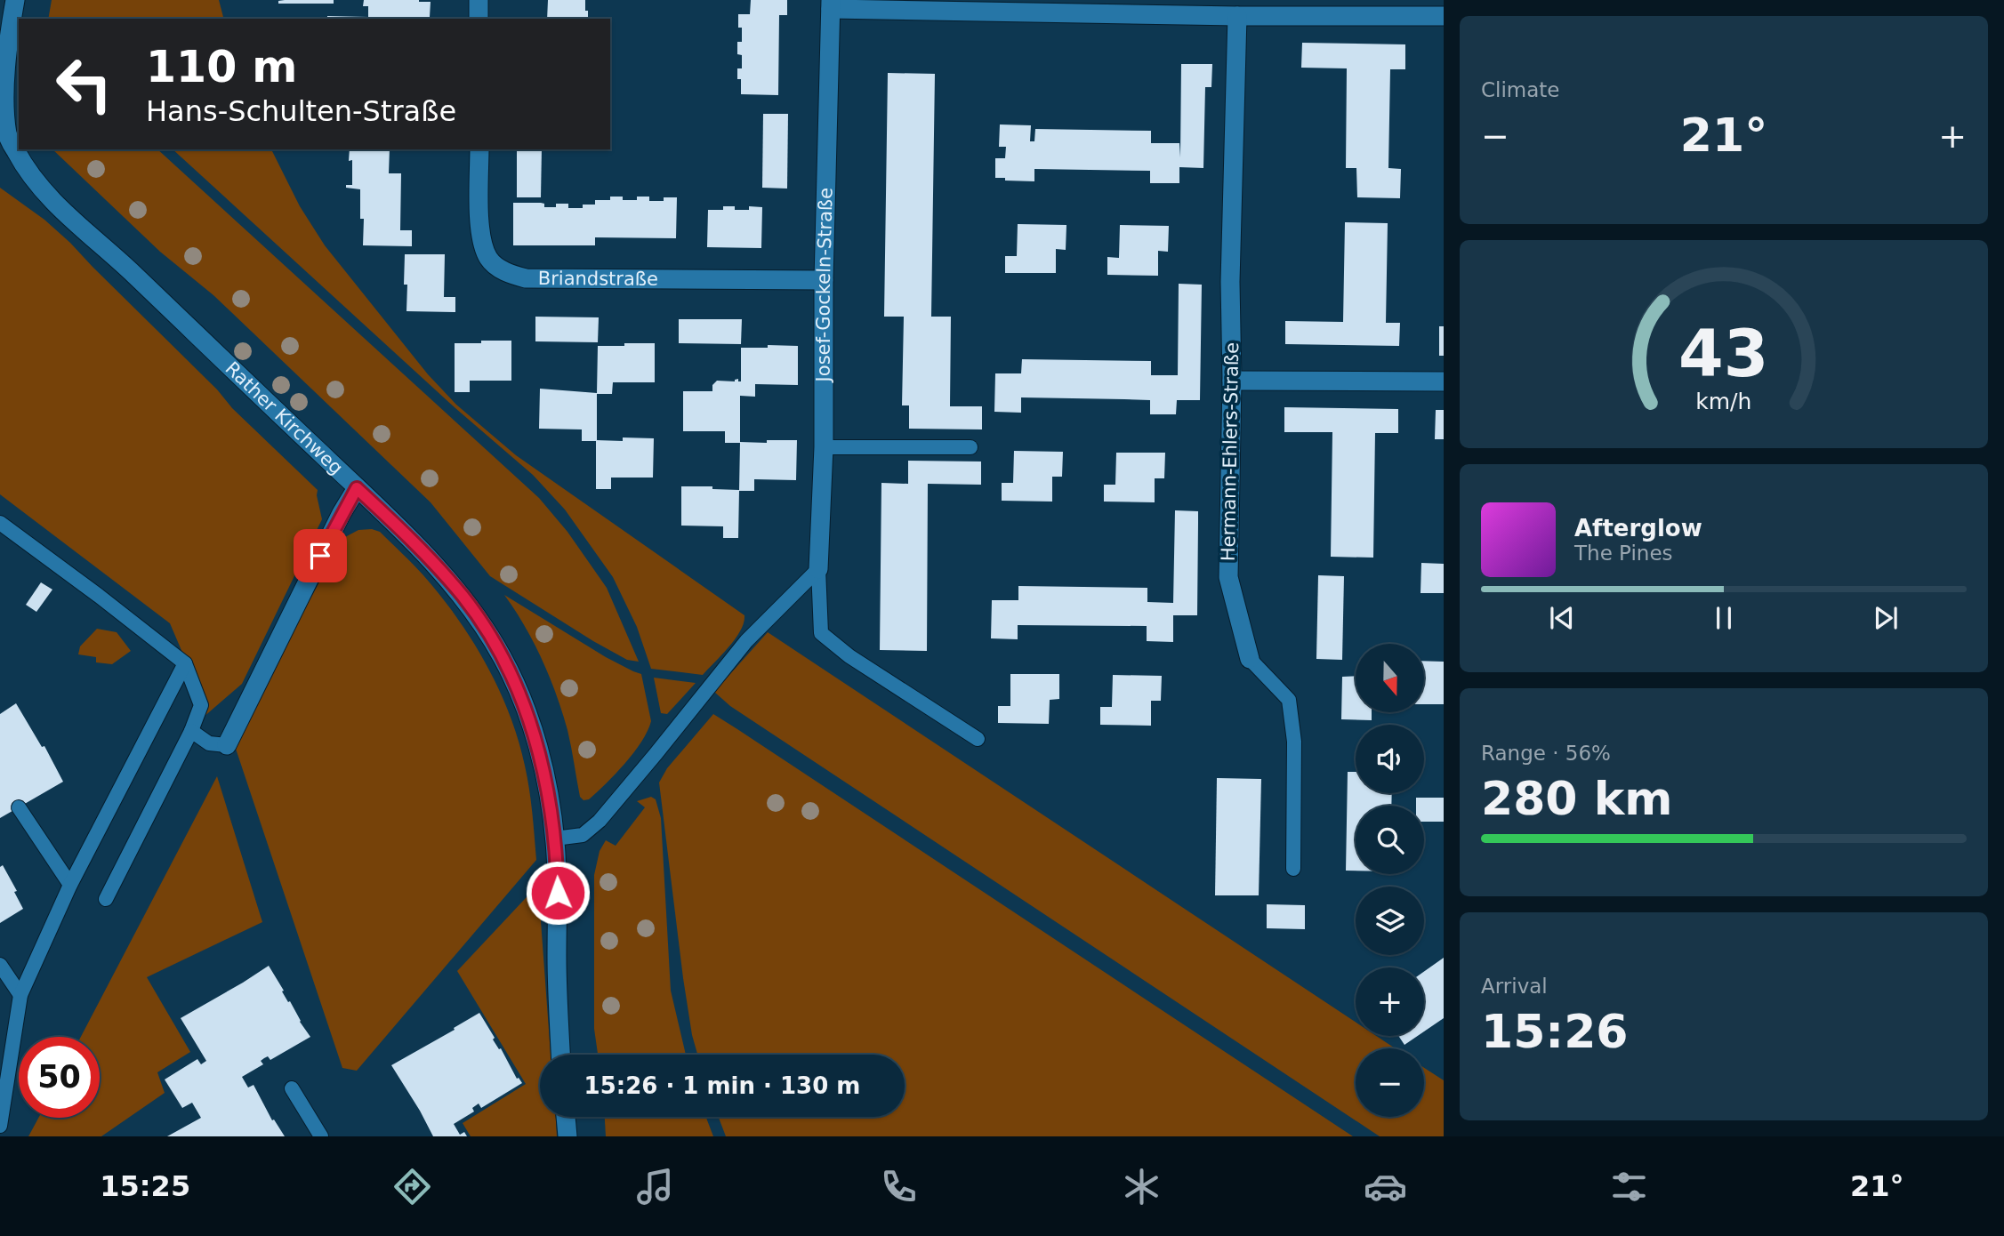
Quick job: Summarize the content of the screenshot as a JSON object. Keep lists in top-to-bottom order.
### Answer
{
  "streets": {
    "street": [
      "Briandstraße",
      "Josef-Gockeln-Straße",
      "Rather Kirchweg",
      "Hermann-Ehlers-Straße"
    ]
  },
  "crossings": [
    ["Briandstraße", "Josef-Gockeln-Straße"]
  ],
  "north": "bottom",
  "page": {
    "tile": [
      "Climate",
      ["Range · 56%", "280 km"],
      ["Arrival", "15:26"]
    ],
    "turn": ["110 m", "Hans-Schulten-Straße"],
    "heat": ["−", "21°", "+"],
    "song": ["Afterglow", "The Pines"],
    "map_buttons": ["+", "−"],
    "limit": "50",
    "trip": "15:26 · 1 min · 130 m",
    "tabs": ["15:25", "21°"],
    "gauge": ["43", "km/h"]
  }
}
